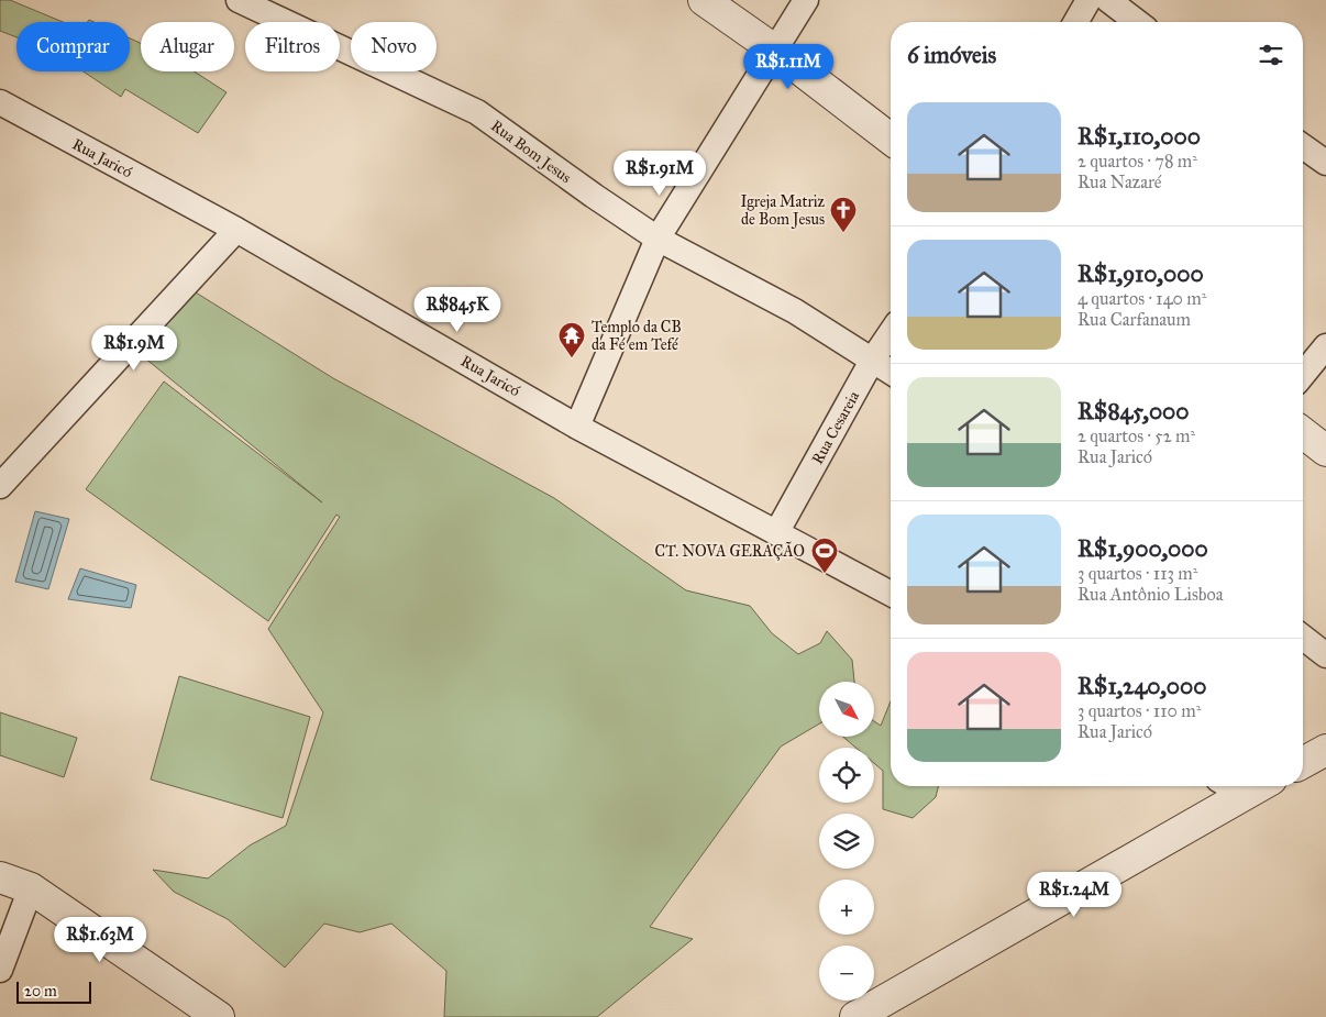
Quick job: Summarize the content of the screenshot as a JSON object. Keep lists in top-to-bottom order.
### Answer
{
  "streets": {
    "street": ["Rua Bom Jesus", "Rua Jaricó", "Rua Cesareia"]
  },
  "crossings": [
    ["Rua Bom Jesus", "Rua Cesareia"],
    ["Rua Jaricó", "Rua Cesareia"]
  ],
  "places": {
    "church": ["Igreja Matriz de Bom Jesus"],
    "temple": ["Templo da CB da Fé em Tefé"],
    "sports": ["CT. NOVA GERAÇÃO"]
  },
  "scale_bar": "20 m",
  "north": "bottom right",
  "page": {
    "chip": [
      "Comprar",
      "Alugar",
      "Filtros",
      "Novo"
    ],
    "heading": "6 imóveis",
    "price": [
      "R$1.11M",
      "R$1.91M",
      "R$845K",
      "R$1.9M",
      "R$1.24M",
      "R$1.63M"
    ],
    "list": [
      {
        "name": "R$1,110,000",
        "note": "2 quartos · 78 m² · Rua Nazaré"
      },
      {
        "name": "R$1,910,000",
        "note": "4 quartos · 140 m² · Rua Carfanaum"
      },
      {
        "name": "R$845,000",
        "note": "2 quartos · 52 m² · Rua Jaricó"
      },
      {
        "name": "R$1,900,000",
        "note": "3 quartos · 113 m² · Rua Antônio Lisboa"
      },
      {
        "name": "R$1,240,000",
        "note": "3 quartos · 110 m² · Rua Jaricó"
      }
    ],
    "map_buttons": ["+", "−"],
    "scale": "20 m"
  }
}
